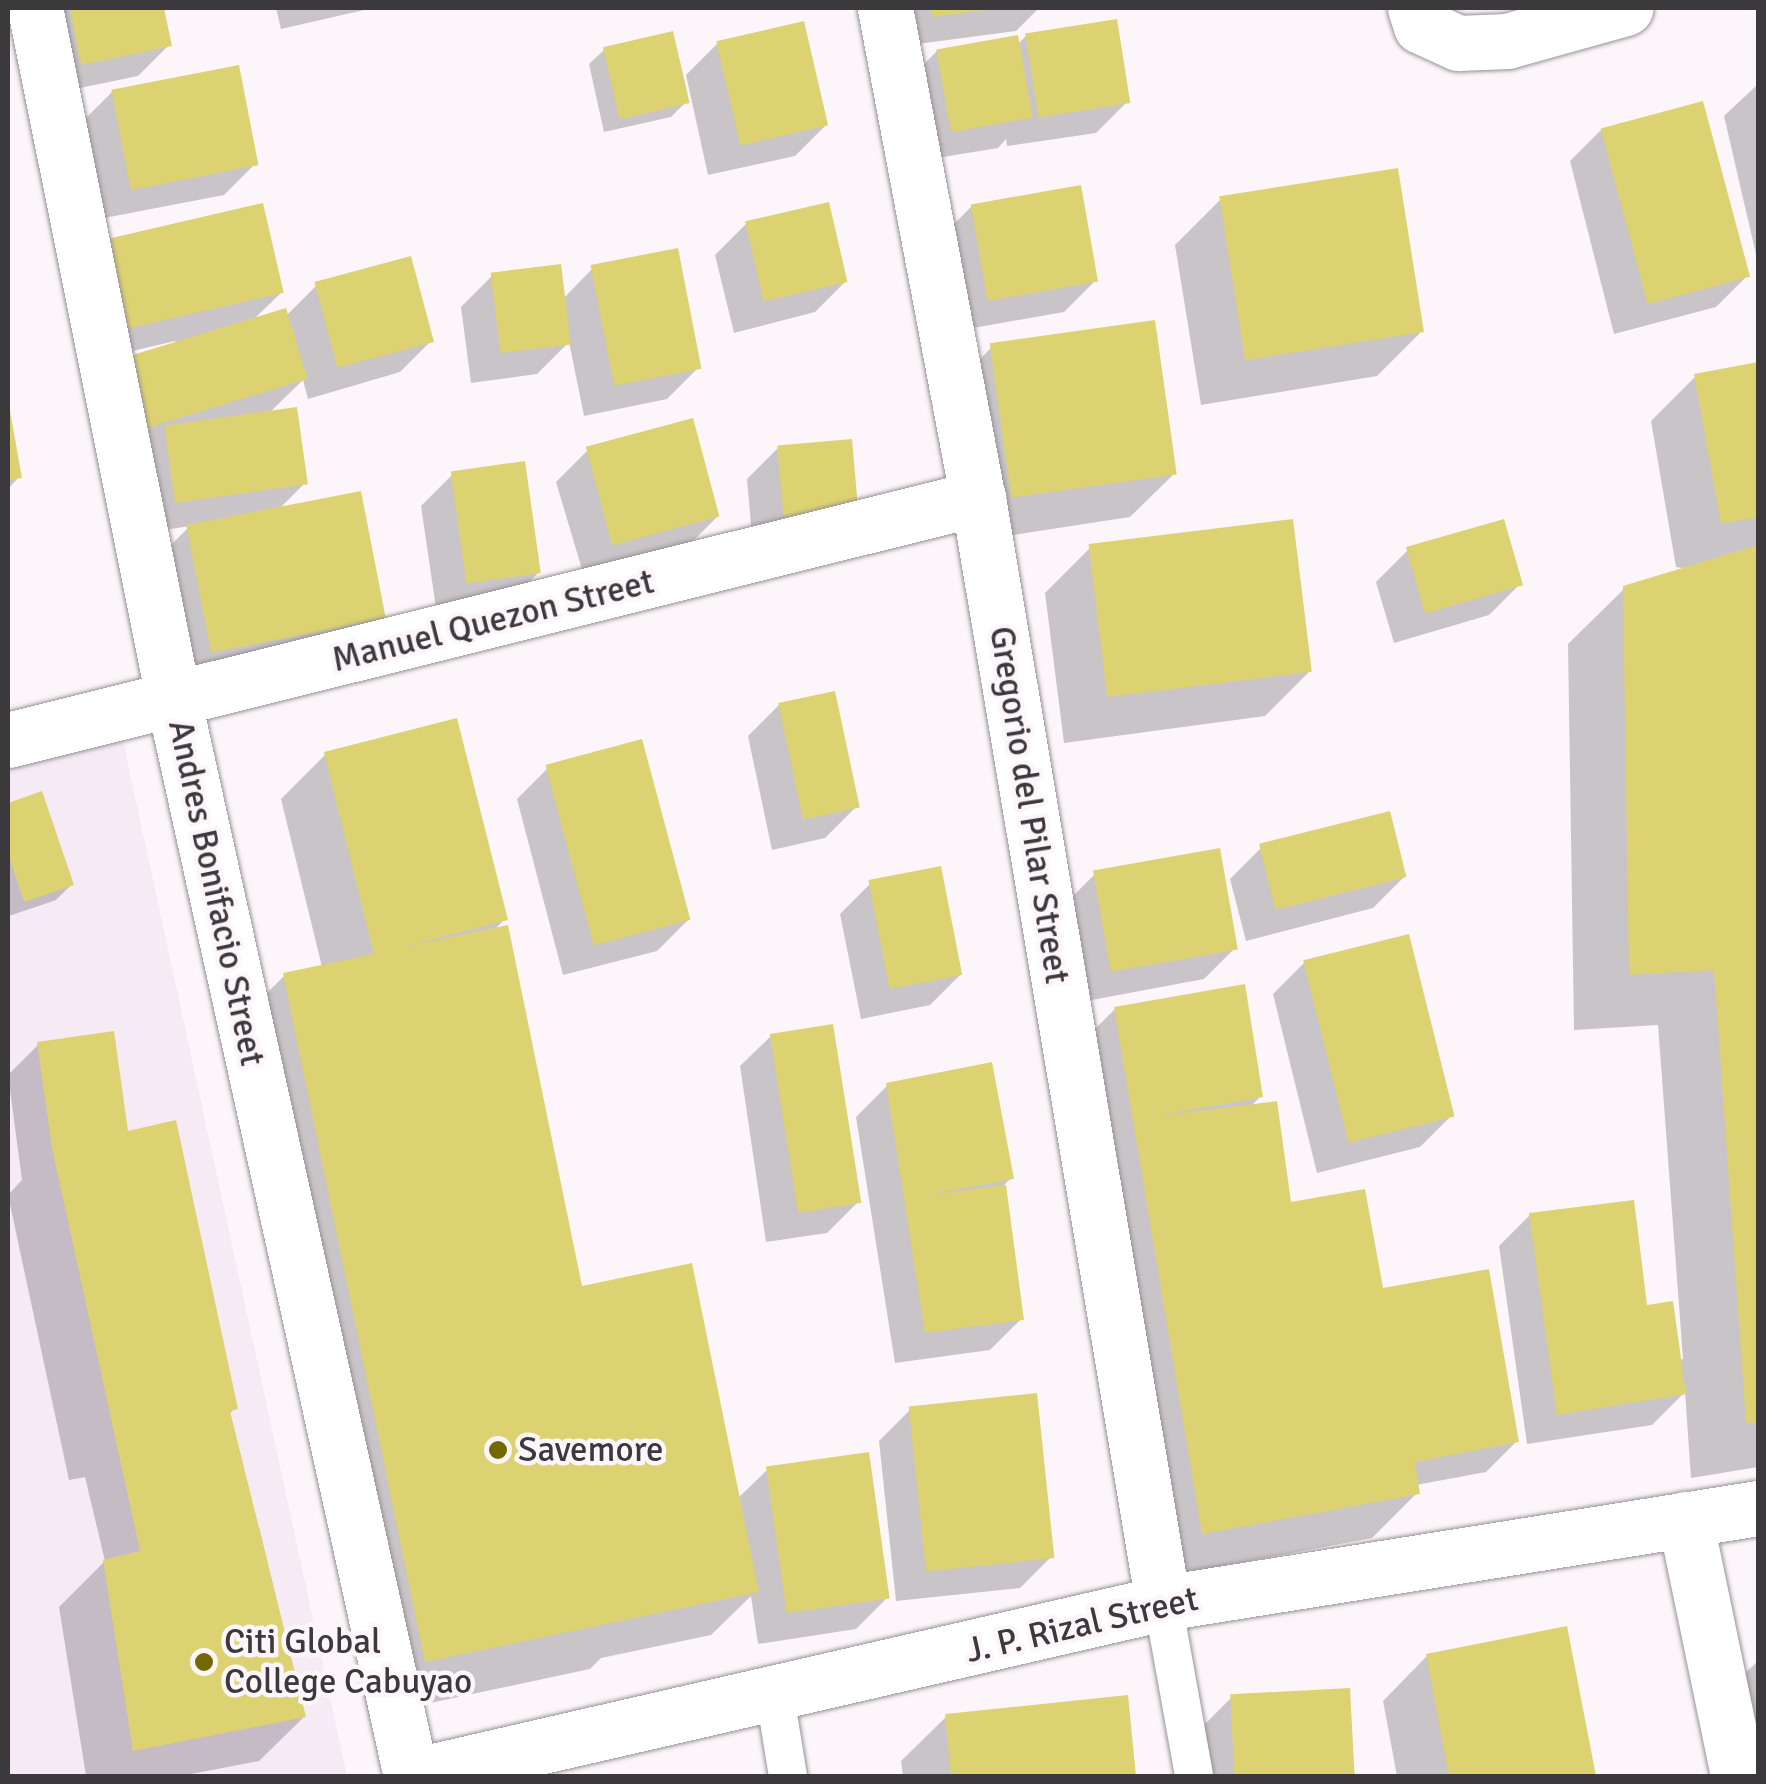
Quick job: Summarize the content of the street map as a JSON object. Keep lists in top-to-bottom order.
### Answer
{
  "streets": {
    "street": [
      "Manuel Quezon Street",
      "Gregorio del Pilar Street",
      "Andres Bonifacio Street",
      "J. P. Rizal Street"
    ]
  },
  "crossings": [
    ["Manuel Quezon Street", "Gregorio del Pilar Street"],
    ["Manuel Quezon Street", "Andres Bonifacio Street"],
    ["Gregorio del Pilar Street", "J. P. Rizal Street"],
    ["Andres Bonifacio Street", "J. P. Rizal Street"]
  ],
  "places": ["Savemore", "Citi Global College Cabuyao"]
}
